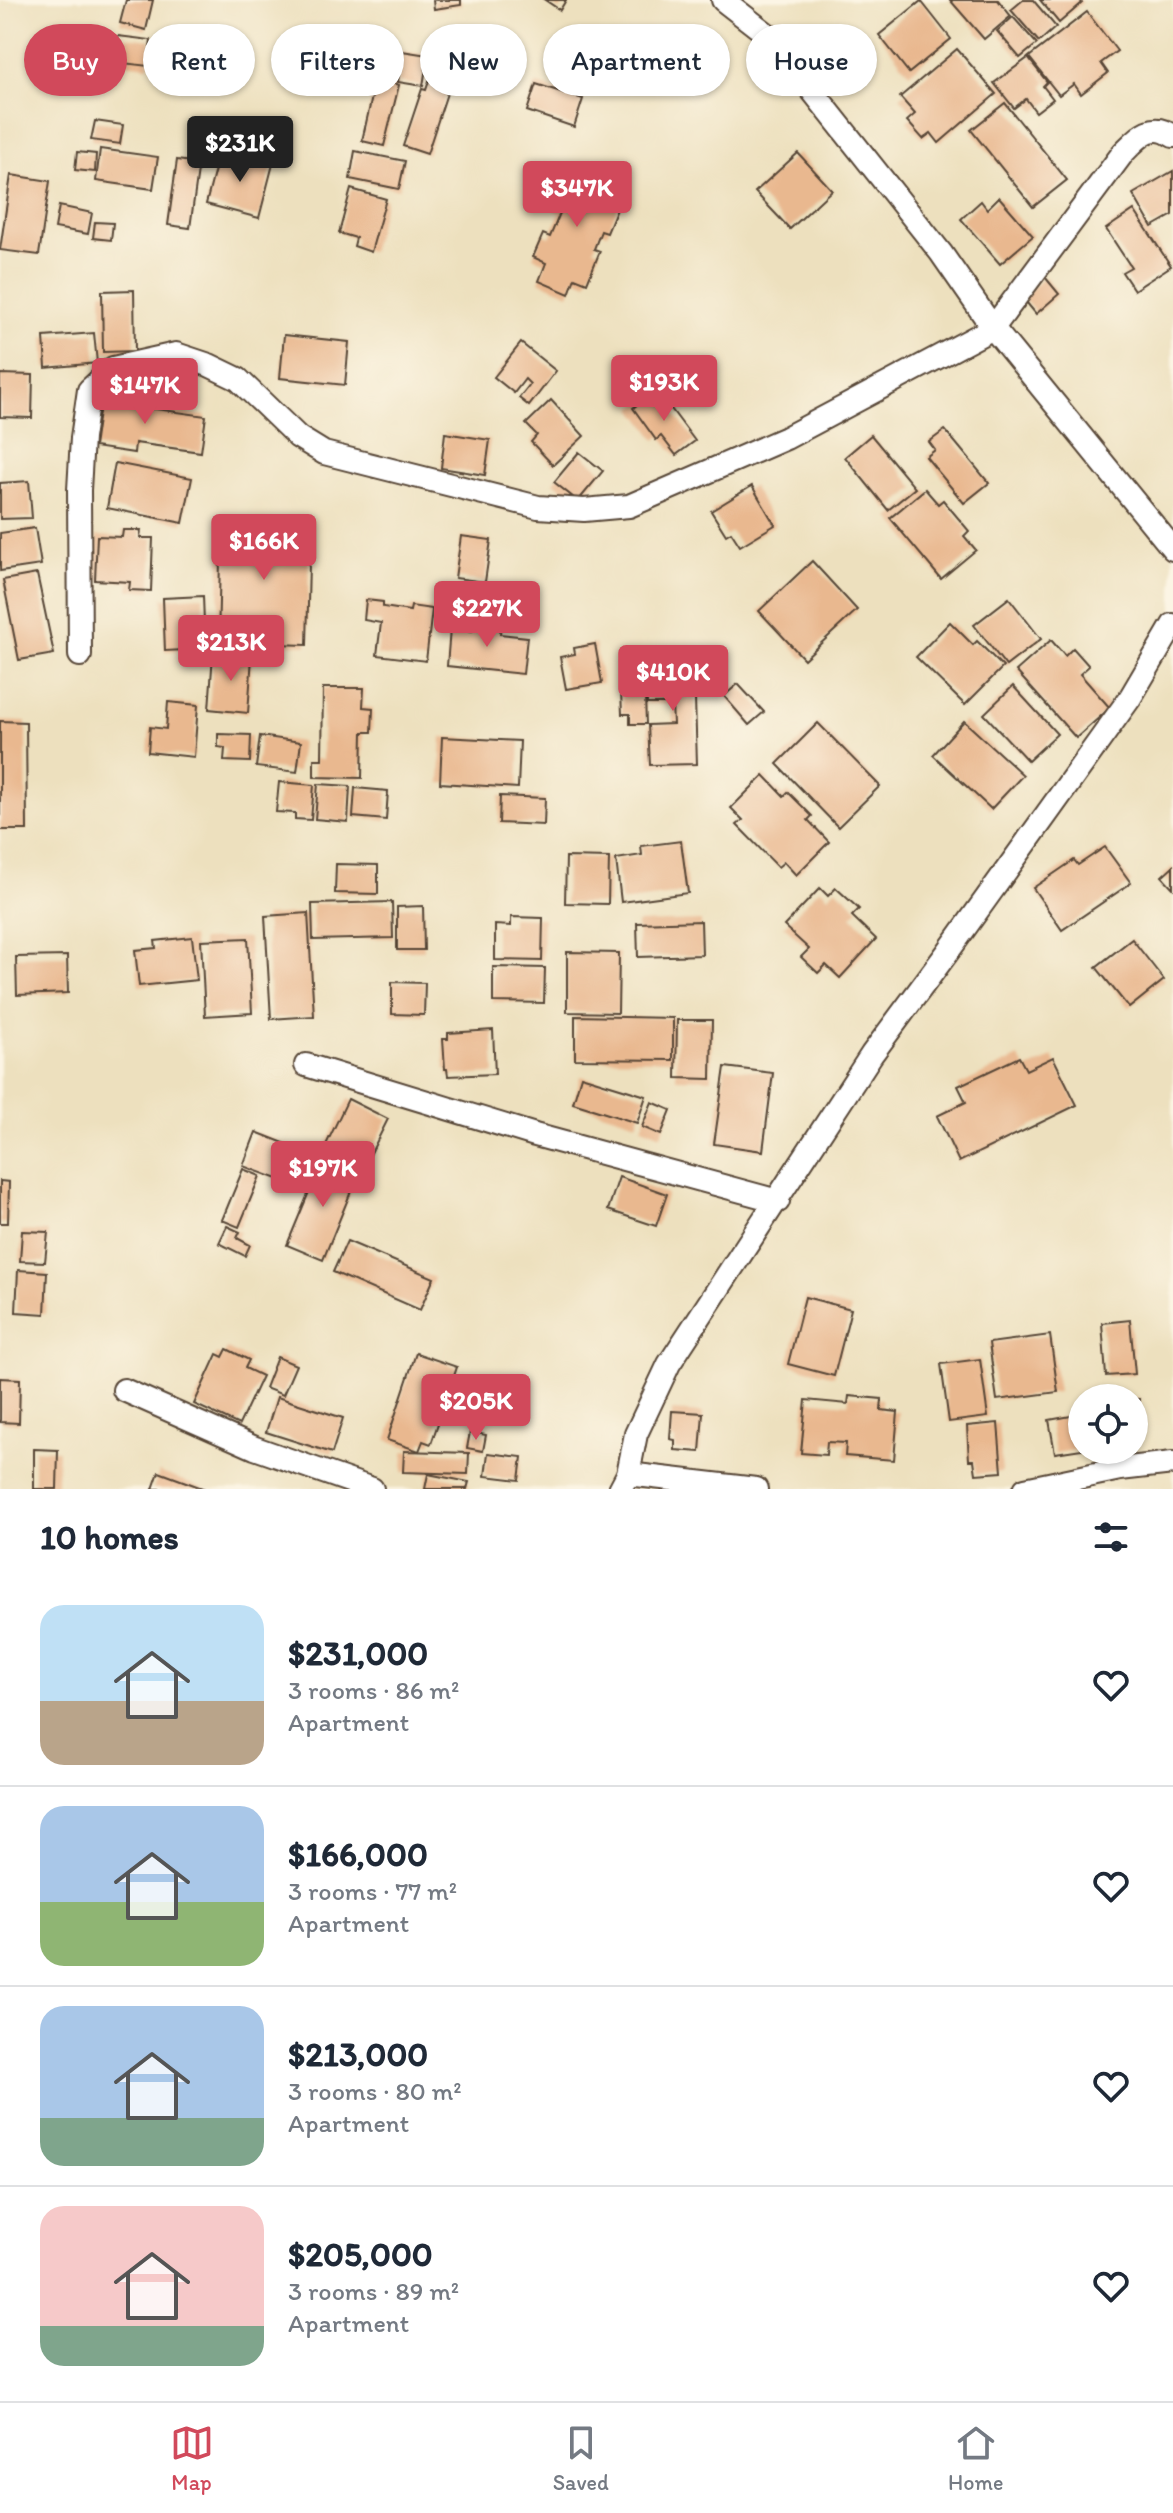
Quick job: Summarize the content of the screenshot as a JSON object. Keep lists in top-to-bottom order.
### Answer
{
  "page": {
    "chip": [
      "Buy",
      "Rent",
      "Filters",
      "New",
      "Apartment",
      "House"
    ],
    "price": [
      "$231K",
      "$347K",
      "$193K",
      "$147K",
      "$166K",
      "$227K",
      "$213K",
      "$410K",
      "$197K",
      "$205K"
    ],
    "heading": "10 homes",
    "list": [
      {
        "name": "$231,000",
        "note": "3 rooms · 86 m² · Apartment"
      },
      {
        "name": "$166,000",
        "note": "3 rooms · 77 m² · Apartment"
      },
      {
        "name": "$213,000",
        "note": "3 rooms · 80 m² · Apartment"
      },
      {
        "name": "$205,000",
        "note": "3 rooms · 89 m² · Apartment"
      }
    ],
    "tabs": ["Map", "Saved", "Home"]
  }
}
